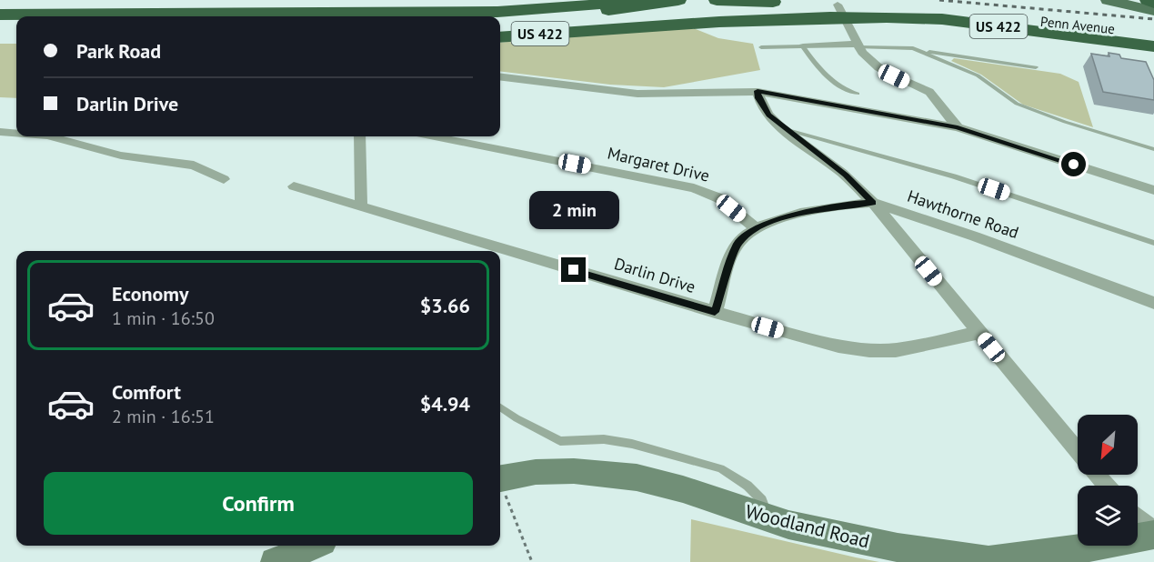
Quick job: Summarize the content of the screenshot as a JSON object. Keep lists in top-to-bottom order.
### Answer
{
  "streets": {
    "highway": ["Penn Avenue", "US 422"],
    "street": [
      "Margaret Drive",
      "Hawthorne Road",
      "Darlin Drive",
      "Woodland Road"
    ]
  },
  "crossings": [
    ["Penn Avenue", "US 422"],
    ["Margaret Drive", "Hawthorne Road"]
  ],
  "north": "bottom left",
  "page": {
    "banner": ["Park Road", "Darlin Drive"],
    "bubble": "2 min",
    "list": [
      {
        "name": "Economy",
        "note": "1 min · 16:50",
        "value": "$3.66"
      },
      {
        "name": "Comfort",
        "note": "2 min · 16:51",
        "value": "$4.94"
      }
    ],
    "buttons": "Confirm"
  }
}
